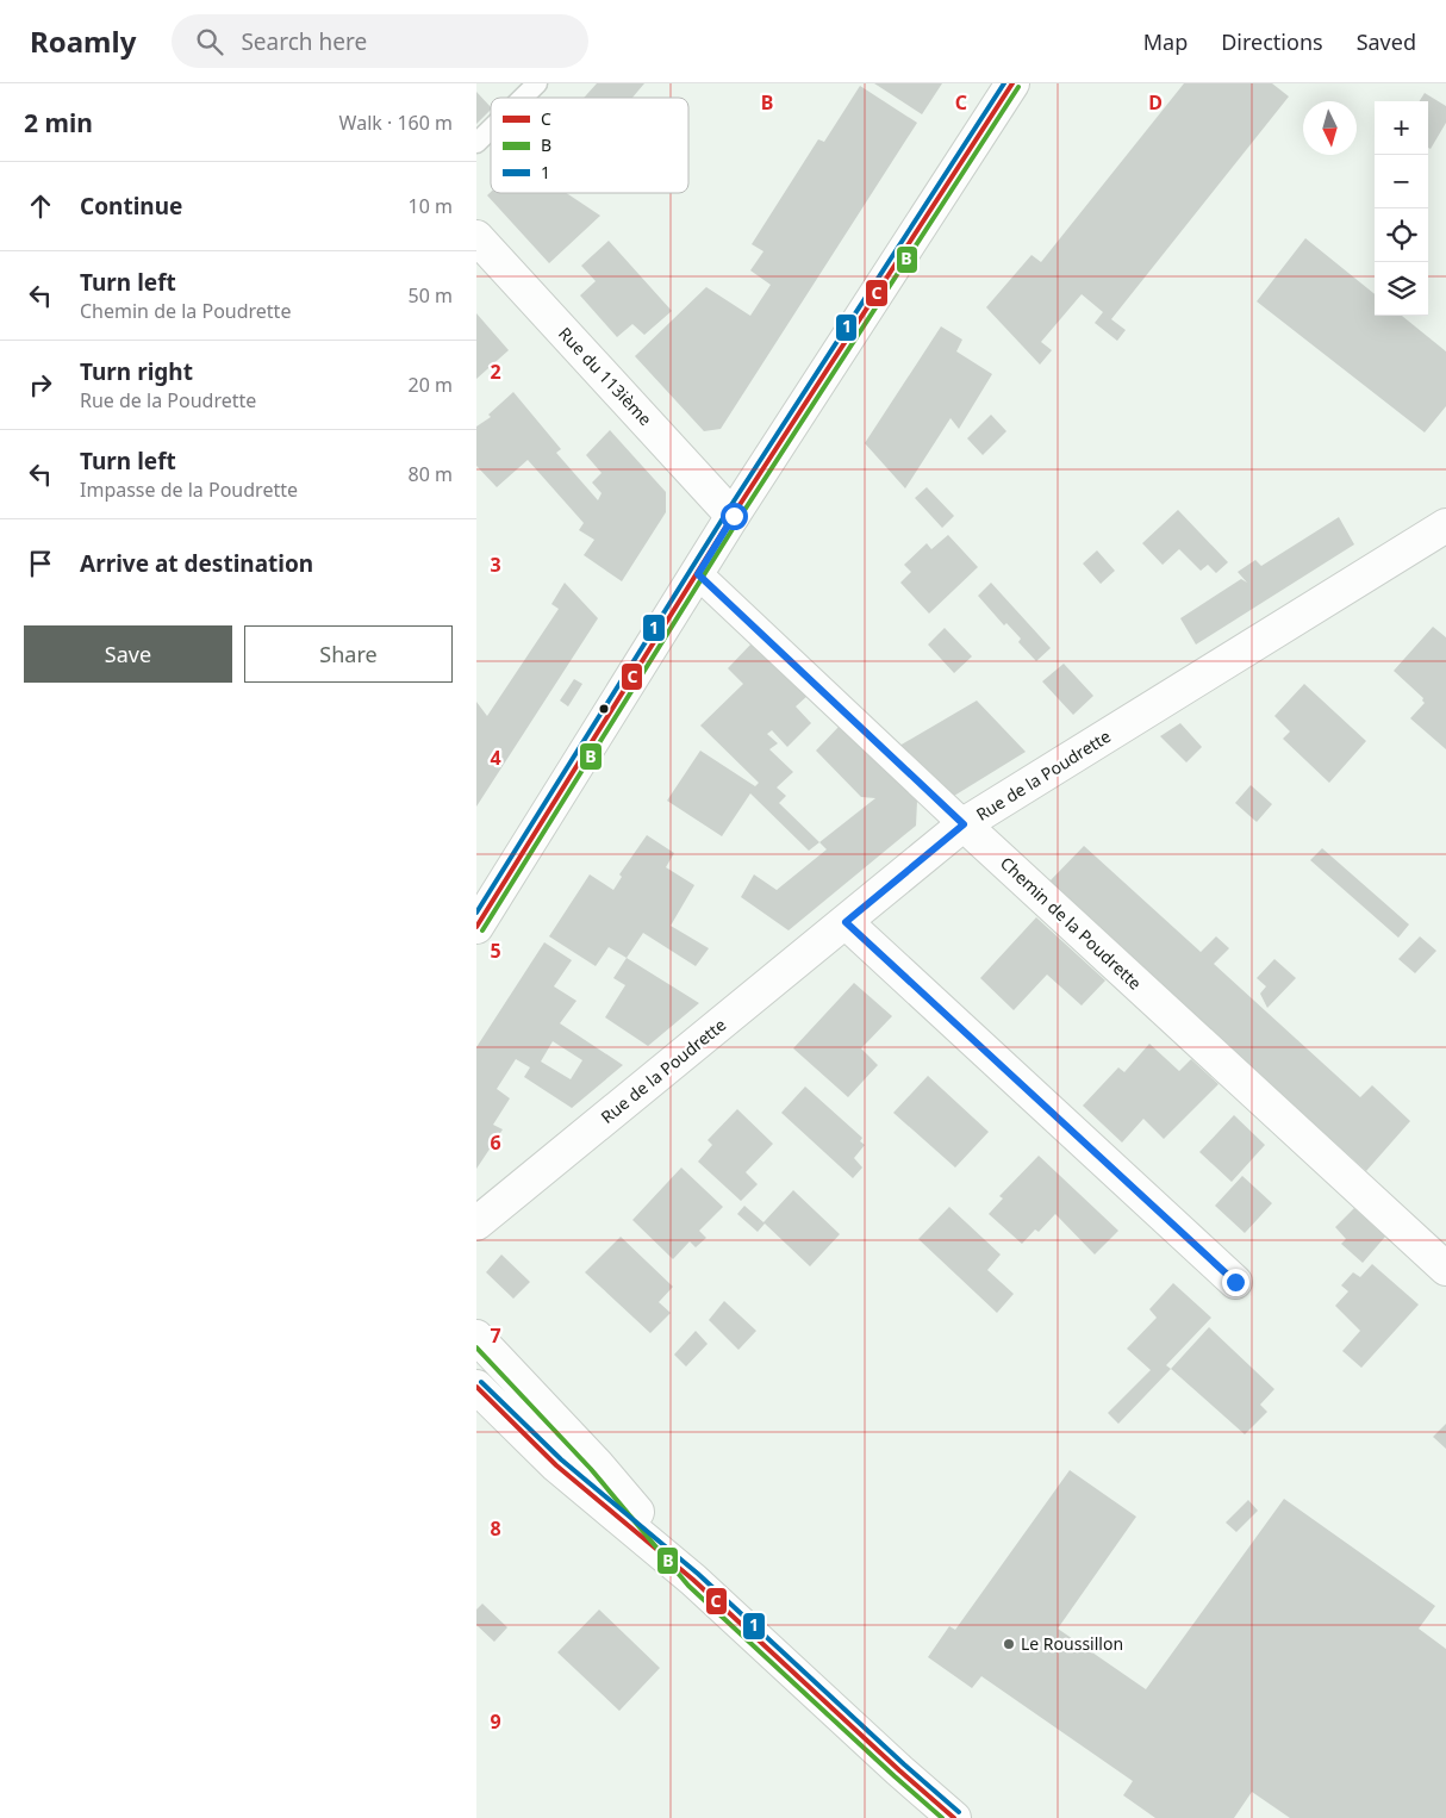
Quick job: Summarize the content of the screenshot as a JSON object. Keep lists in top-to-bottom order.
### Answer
{
  "streets": {
    "street": ["Rue du 113ième", "Rue de la Poudrette", "Chemin de la Poudrette"]
  },
  "crossings": [
    ["Rue de la Poudrette", "Chemin de la Poudrette"]
  ],
  "places": ["Le Roussillon"],
  "lines": ["transit line C", "transit line 1", "transit line B"],
  "legend": ["C", "B", "1"],
  "north": "bottom",
  "page": {
    "header": "Roamly",
    "search": "Search here",
    "nav": ["Map", "Directions", "Saved"],
    "heading": ["2 min", "Walk · 160 m"],
    "map_buttons": ["+", "−"],
    "list": [
      ["Continue", "10 m"],
      ["Turn left", "Chemin de la Poudrette", "50 m"],
      ["Turn right", "Rue de la Poudrette", "20 m"],
      ["Turn left", "Impasse de la Poudrette", "80 m"],
      "Arrive at destination"
    ],
    "buttons": ["Save", "Share"]
  },
  "grid": {
    "columns": ["B", "C", "D"],
    "rows": [
      "2",
      "3",
      "4",
      "5",
      "6",
      "7",
      "8",
      "9"
    ]
  }
}
